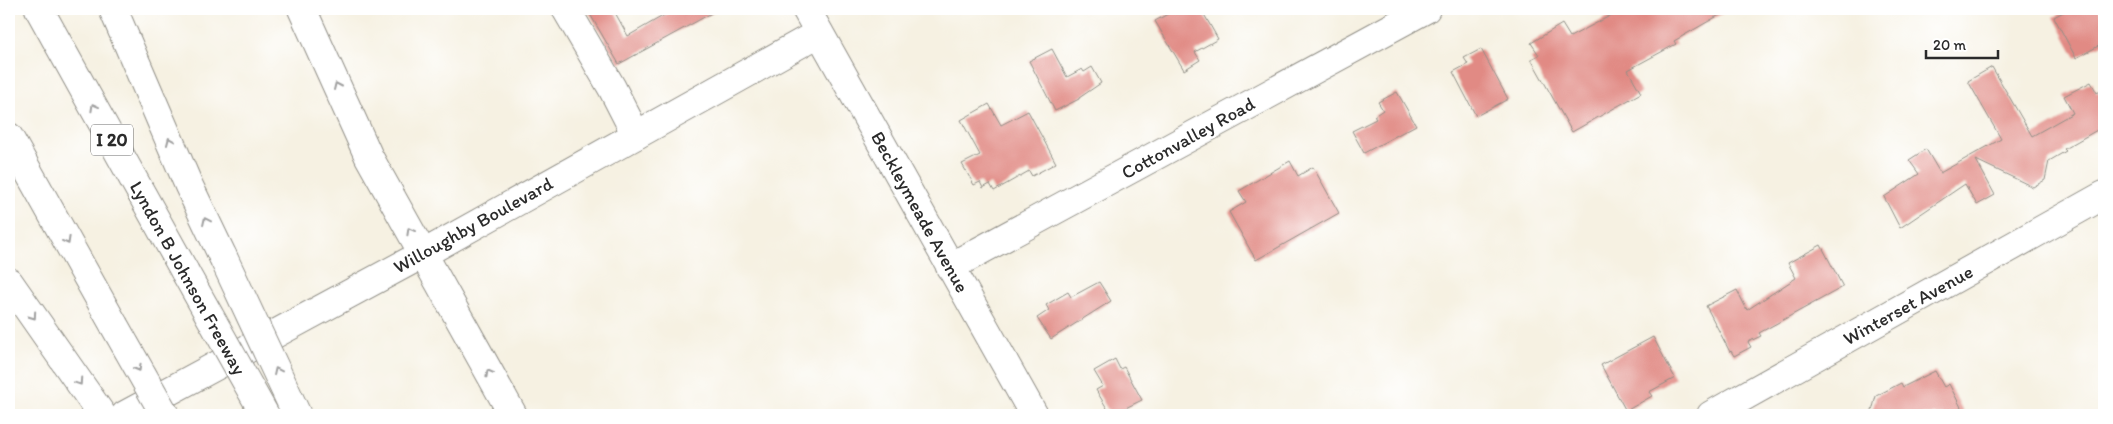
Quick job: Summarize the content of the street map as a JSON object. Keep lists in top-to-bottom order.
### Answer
{
  "streets": {
    "main road": [
      "Cottonvalley Road",
      "I 20",
      "Beckleymeade Avenue",
      "Willoughby Boulevard",
      "Lyndon B Johnson Freeway",
      "Winterset Avenue"
    ]
  },
  "crossings": [
    ["Cottonvalley Road", "Beckleymeade Avenue"],
    ["Beckleymeade Avenue", "Willoughby Boulevard"]
  ],
  "scale_bar": "20 m"
}
